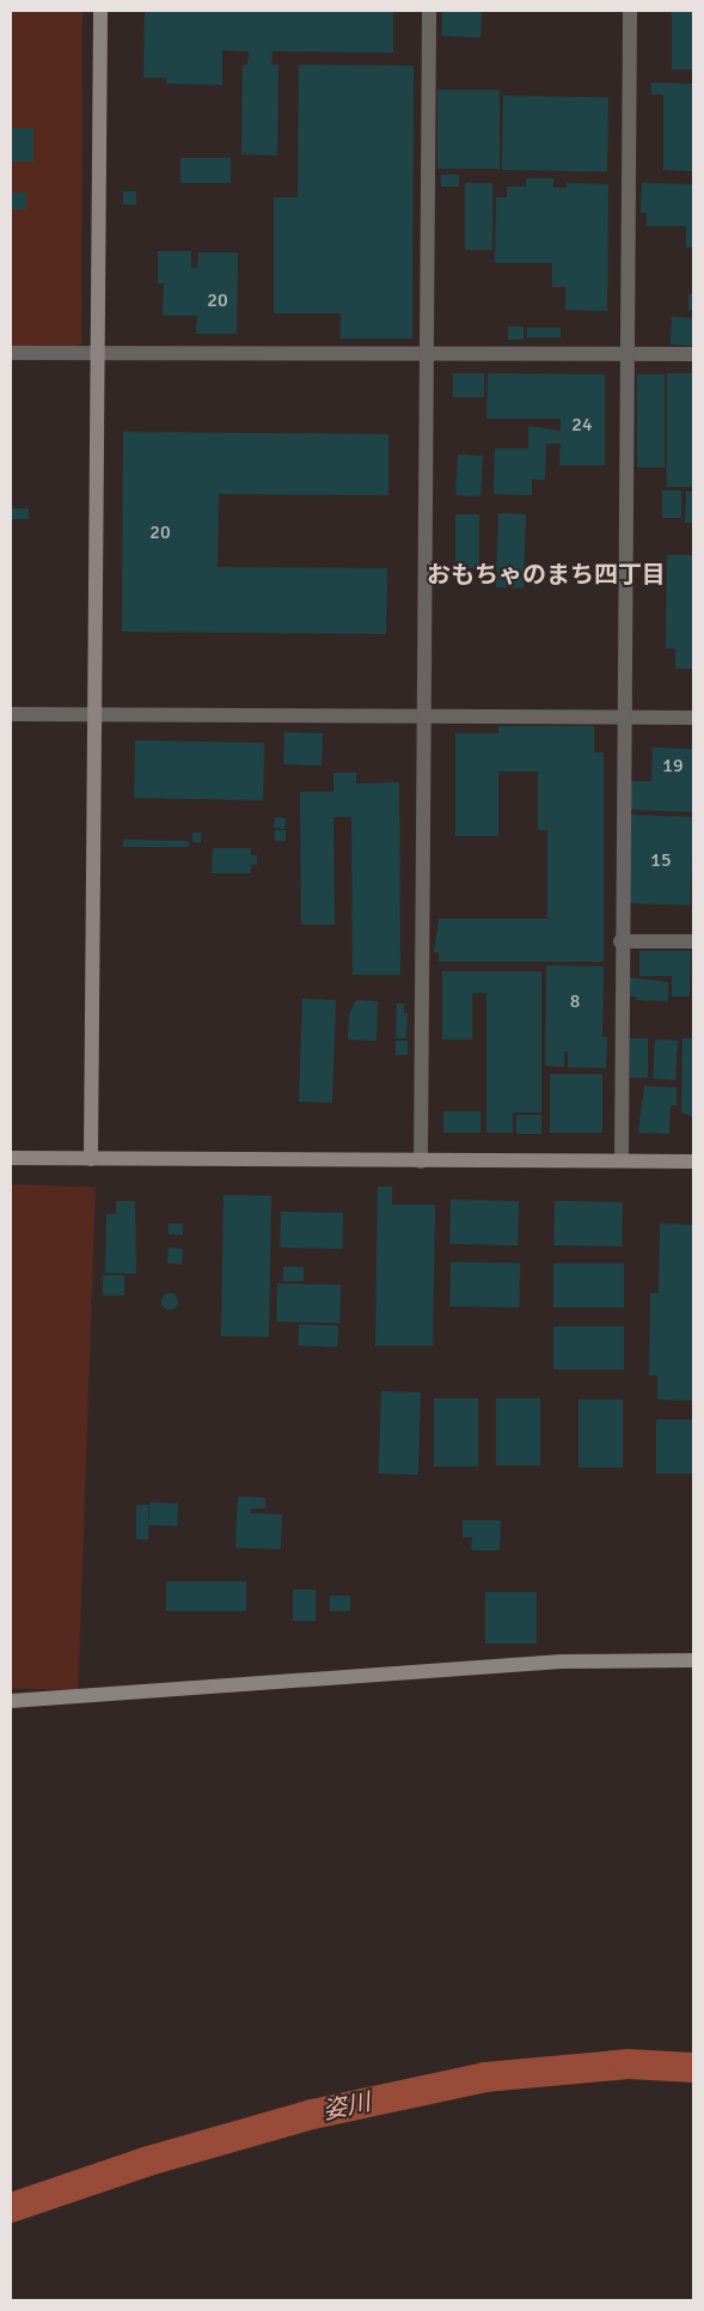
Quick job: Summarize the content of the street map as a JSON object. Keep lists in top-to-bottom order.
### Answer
{
  "districts": ["おもちゃのまち四丁目"],
  "water": ["姿川"],
  "house_numbers": [
    "20",
    "24",
    "20",
    "19",
    "15",
    "8"
  ]
}
